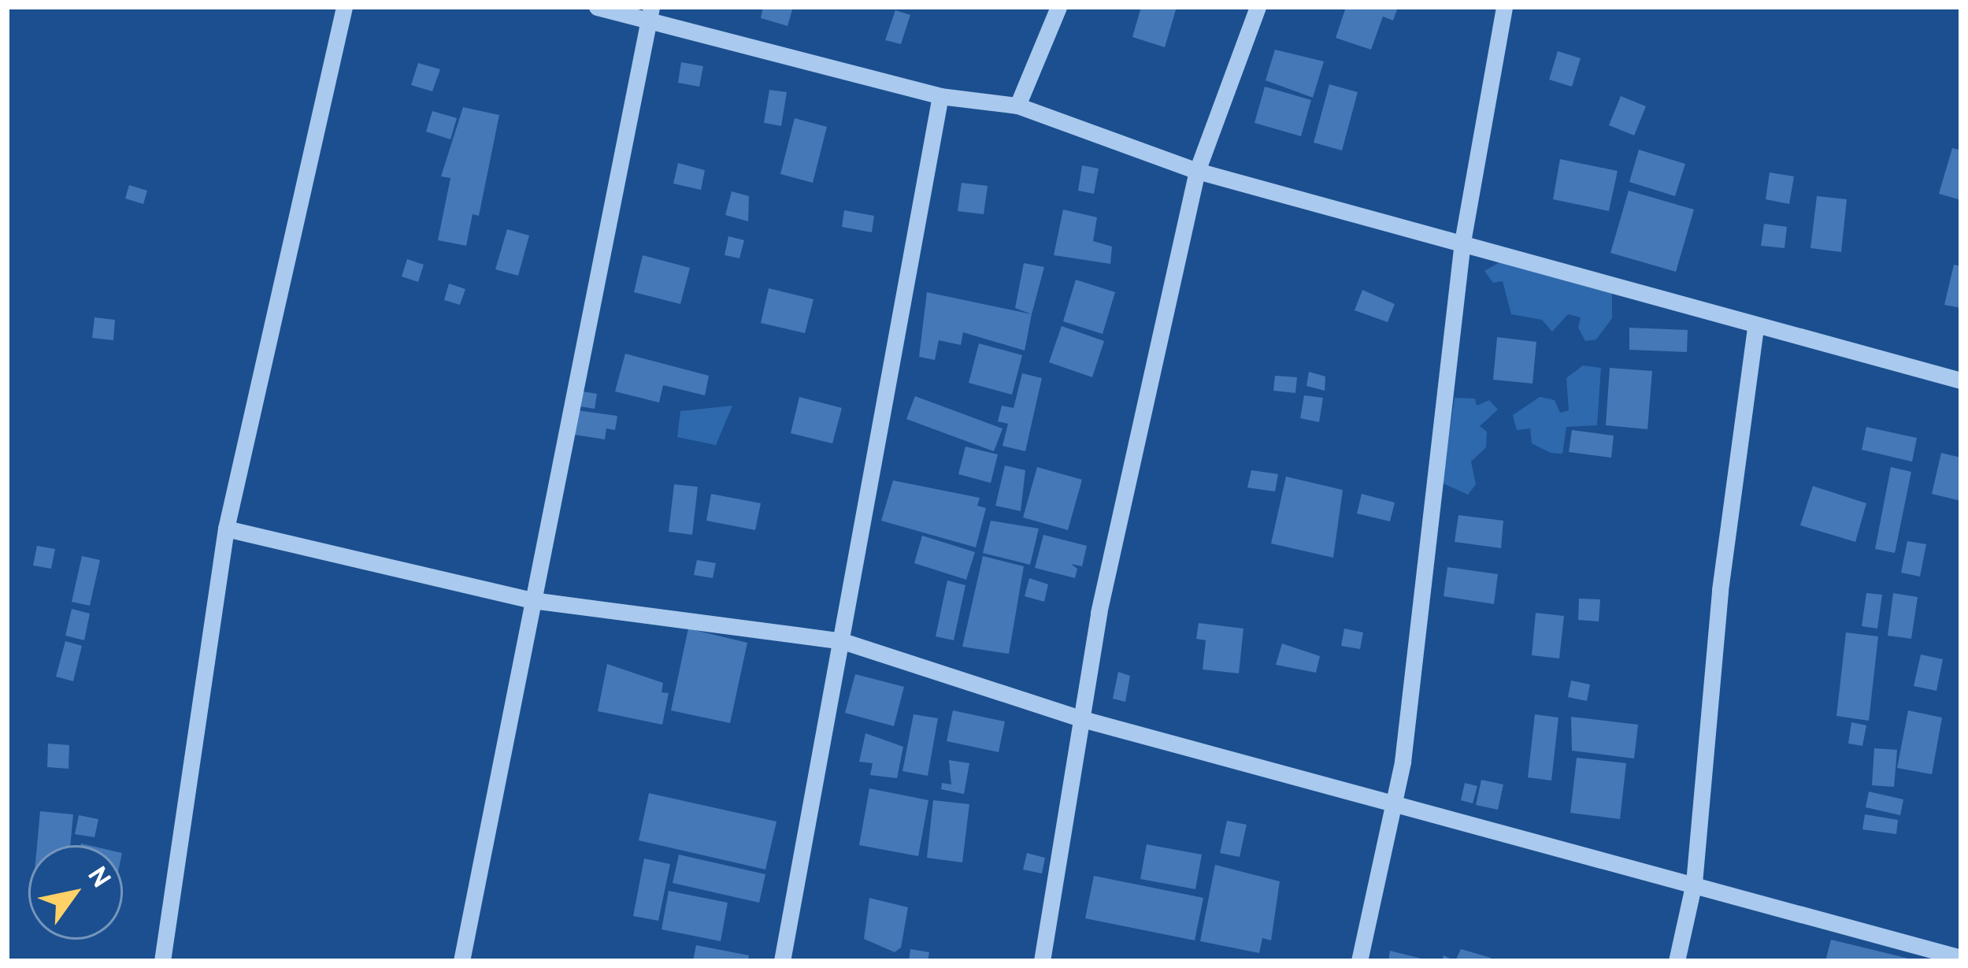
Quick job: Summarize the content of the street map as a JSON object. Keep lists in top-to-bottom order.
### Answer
{
  "north": "top right"
}
